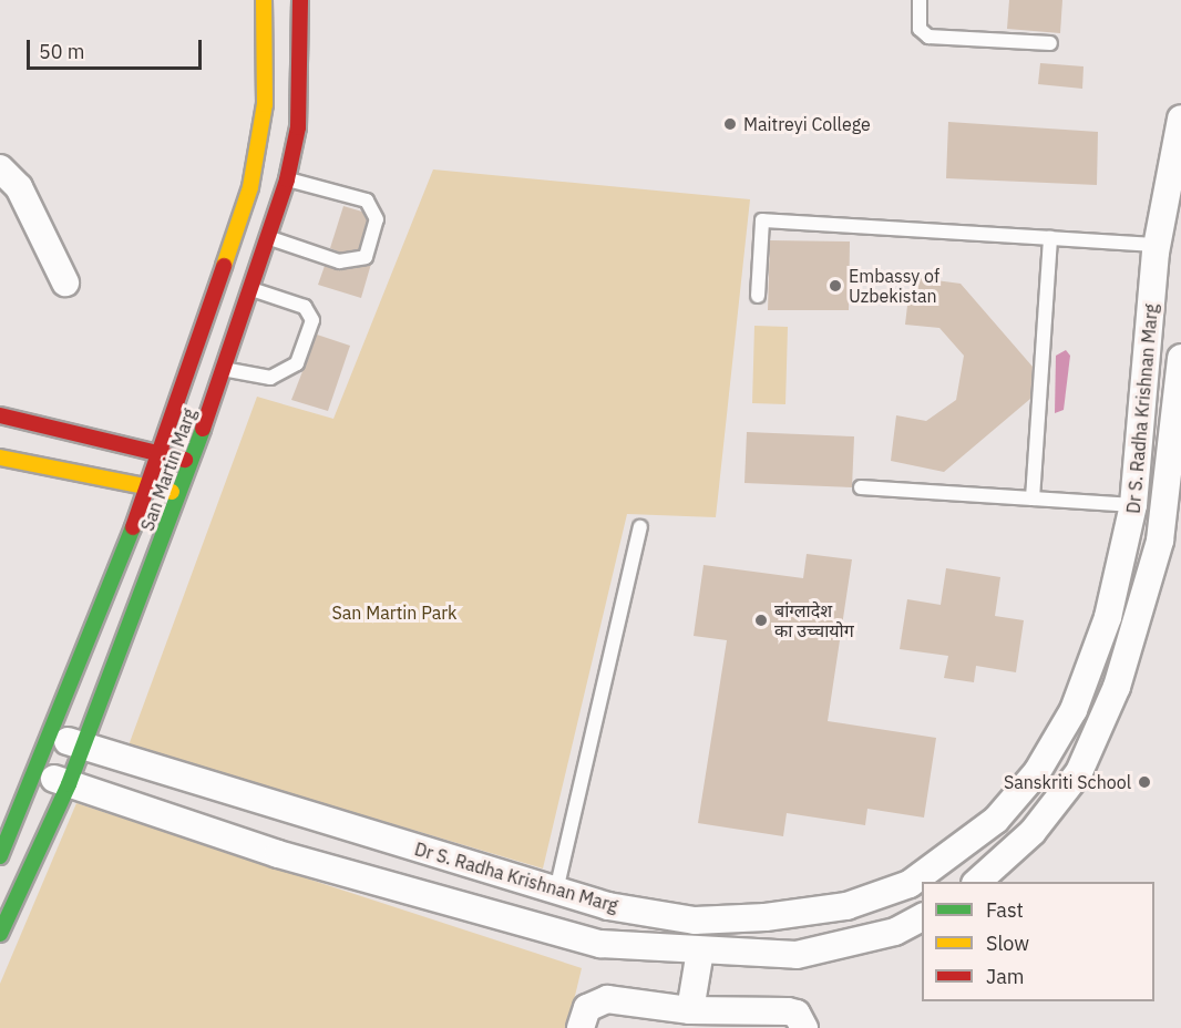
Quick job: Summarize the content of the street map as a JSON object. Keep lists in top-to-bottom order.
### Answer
{
  "streets": {
    "street": ["Dr S. Radha Krishnan Marg", "San Martin Marg"]
  },
  "crossings": [
    ["Dr S. Radha Krishnan Marg", "San Martin Marg"]
  ],
  "parks": ["San Martin Park"],
  "places": [
    "Maitreyi College",
    "Embassy of Uzbekistan",
    "बांग्लादेश का उच्चायोग",
    "Sanskriti School"
  ],
  "legend": ["Fast", "Slow", "Jam"],
  "scale_bar": "50 m"
}
